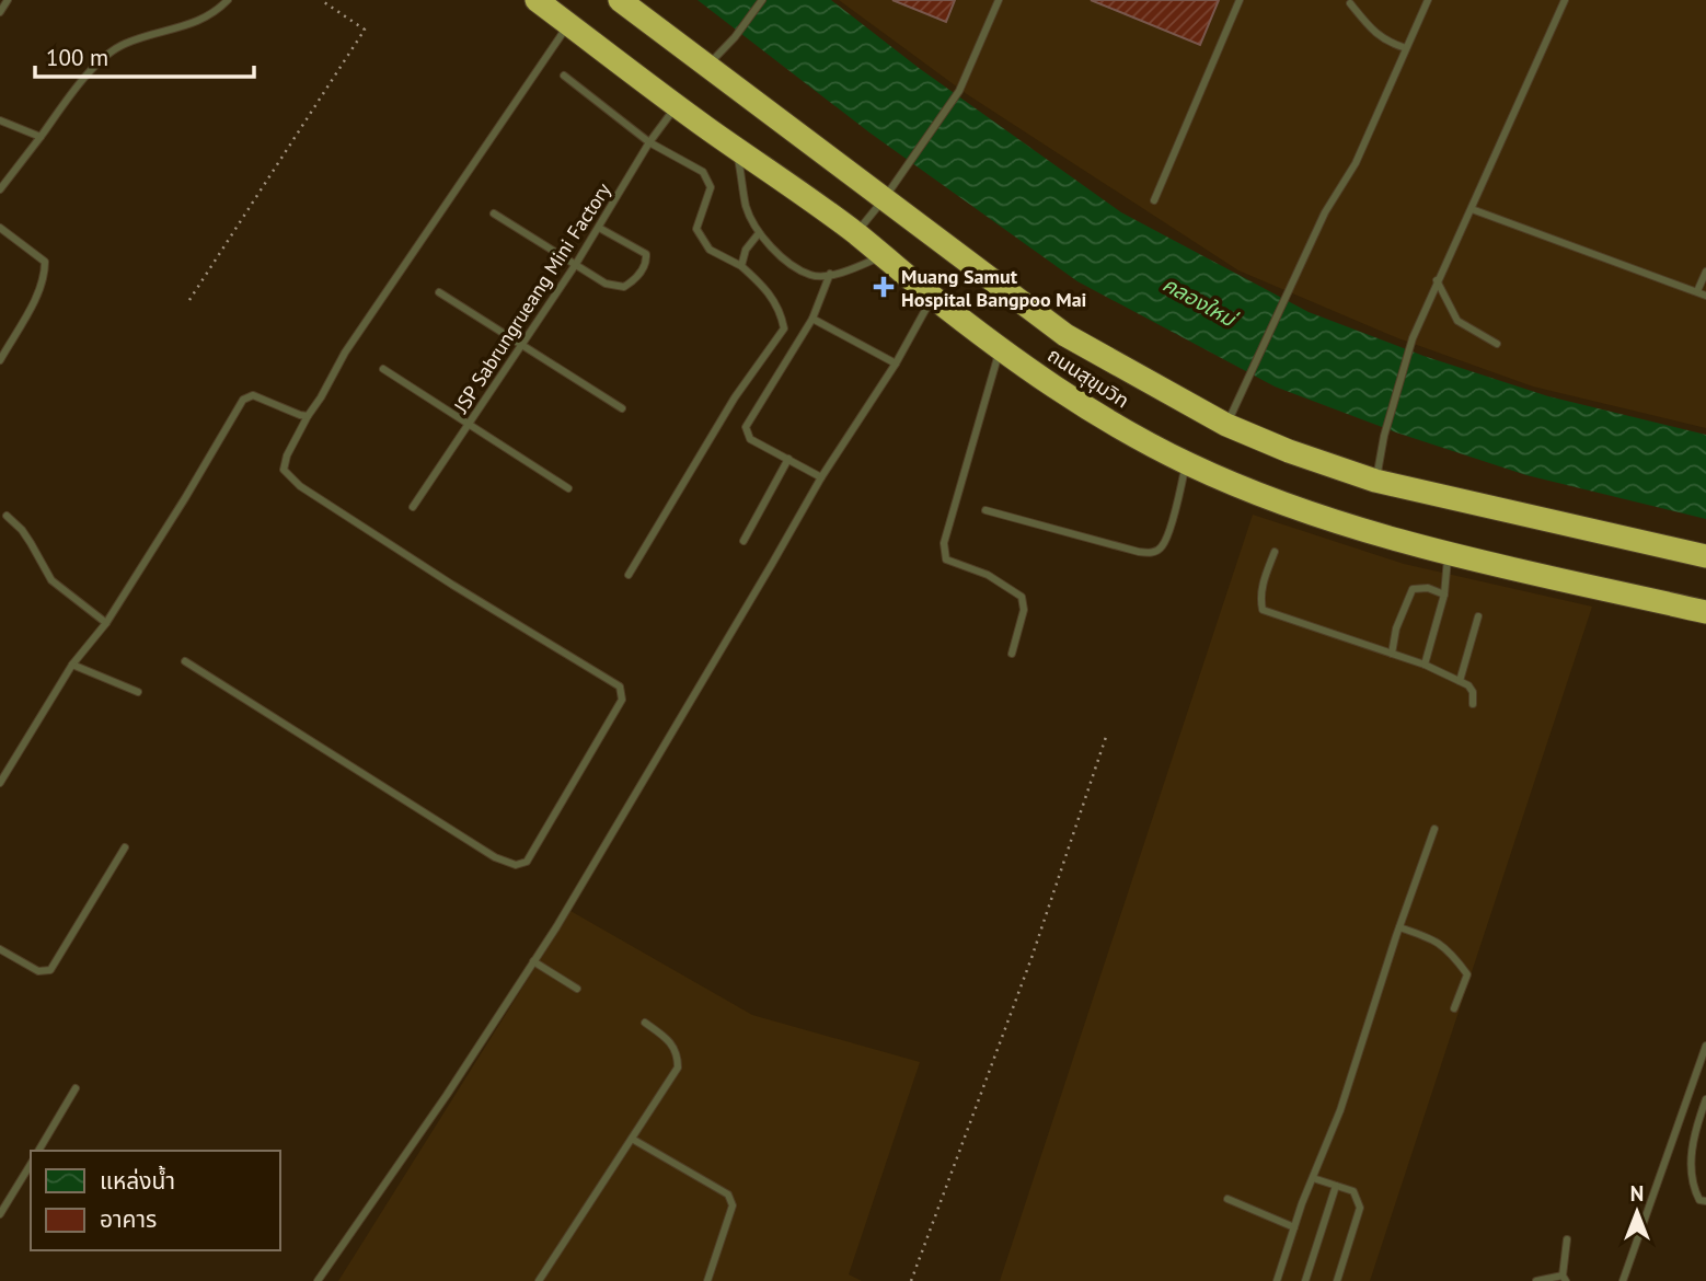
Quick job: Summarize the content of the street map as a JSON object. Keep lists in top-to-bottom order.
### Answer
{
  "streets": {
    "highway": ["ถนนสุขุมวิท"],
    "lane": ["JSP Sabrungrueang Mini Factory"]
  },
  "crossings": [
    ["JSP Sabrungrueang Mini Factory", "ถนนสุขุมวิท"]
  ],
  "water": ["คลองใหม่"],
  "places": {
    "health": ["Muang Samut Hospital Bangpoo Mai"]
  },
  "legend": ["แหล่งน้ำ", "อาคาร"],
  "scale_bar": "100 m",
  "north": "top"
}
